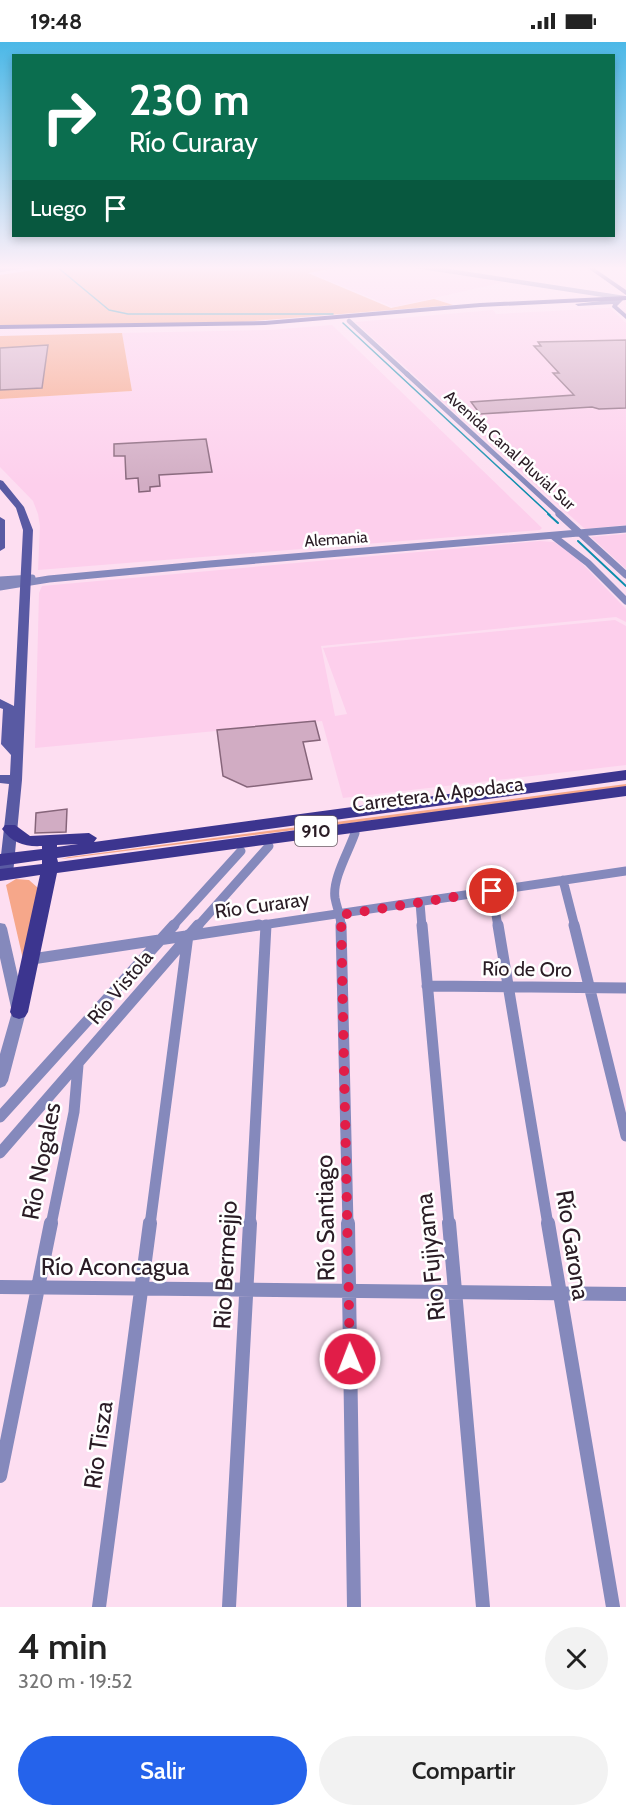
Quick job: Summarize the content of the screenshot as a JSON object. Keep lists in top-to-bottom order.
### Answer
{
  "streets": {
    "main road": ["Carretera A Apodaca", "910"],
    "street": [
      "Avenida Canal Pluvial Sur",
      "Alemania",
      "Río Curaray",
      "Río de Oro",
      "Río Vistola",
      "Río Nogales",
      "Río Santiago",
      "Río Garona",
      "Rio Fujiyama",
      "Rio Bermejjo",
      "Río Aconcagua",
      "Río Tisza"
    ]
  },
  "crossings": [
    ["Avenida Canal Pluvial Sur", "Alemania"],
    ["Río Curaray", "Río Vistola"],
    ["Río Curaray", "Río Santiago"],
    ["Río Curaray", "Río Garona"],
    ["Río Curaray", "Rio Fujiyama"],
    ["Río Curaray", "Rio Bermejjo"],
    ["Río de Oro", "Río Garona"],
    ["Río de Oro", "Rio Fujiyama"],
    ["Río Vistola", "Río Nogales"],
    ["Río Nogales", "Río Aconcagua"],
    ["Río Santiago", "Río Aconcagua"],
    ["Río Garona", "Río Aconcagua"],
    ["Rio Fujiyama", "Río Aconcagua"],
    ["Rio Bermejjo", "Río Aconcagua"],
    ["Río Aconcagua", "Río Tisza"]
  ],
  "page": {
    "status": "19:48",
    "turn": ["230 m", "Río Curaray"],
    "then": "Luego",
    "heading": ["4 min", "320 m · 19:52"],
    "buttons": ["Salir", "Compartir"]
  }
}
